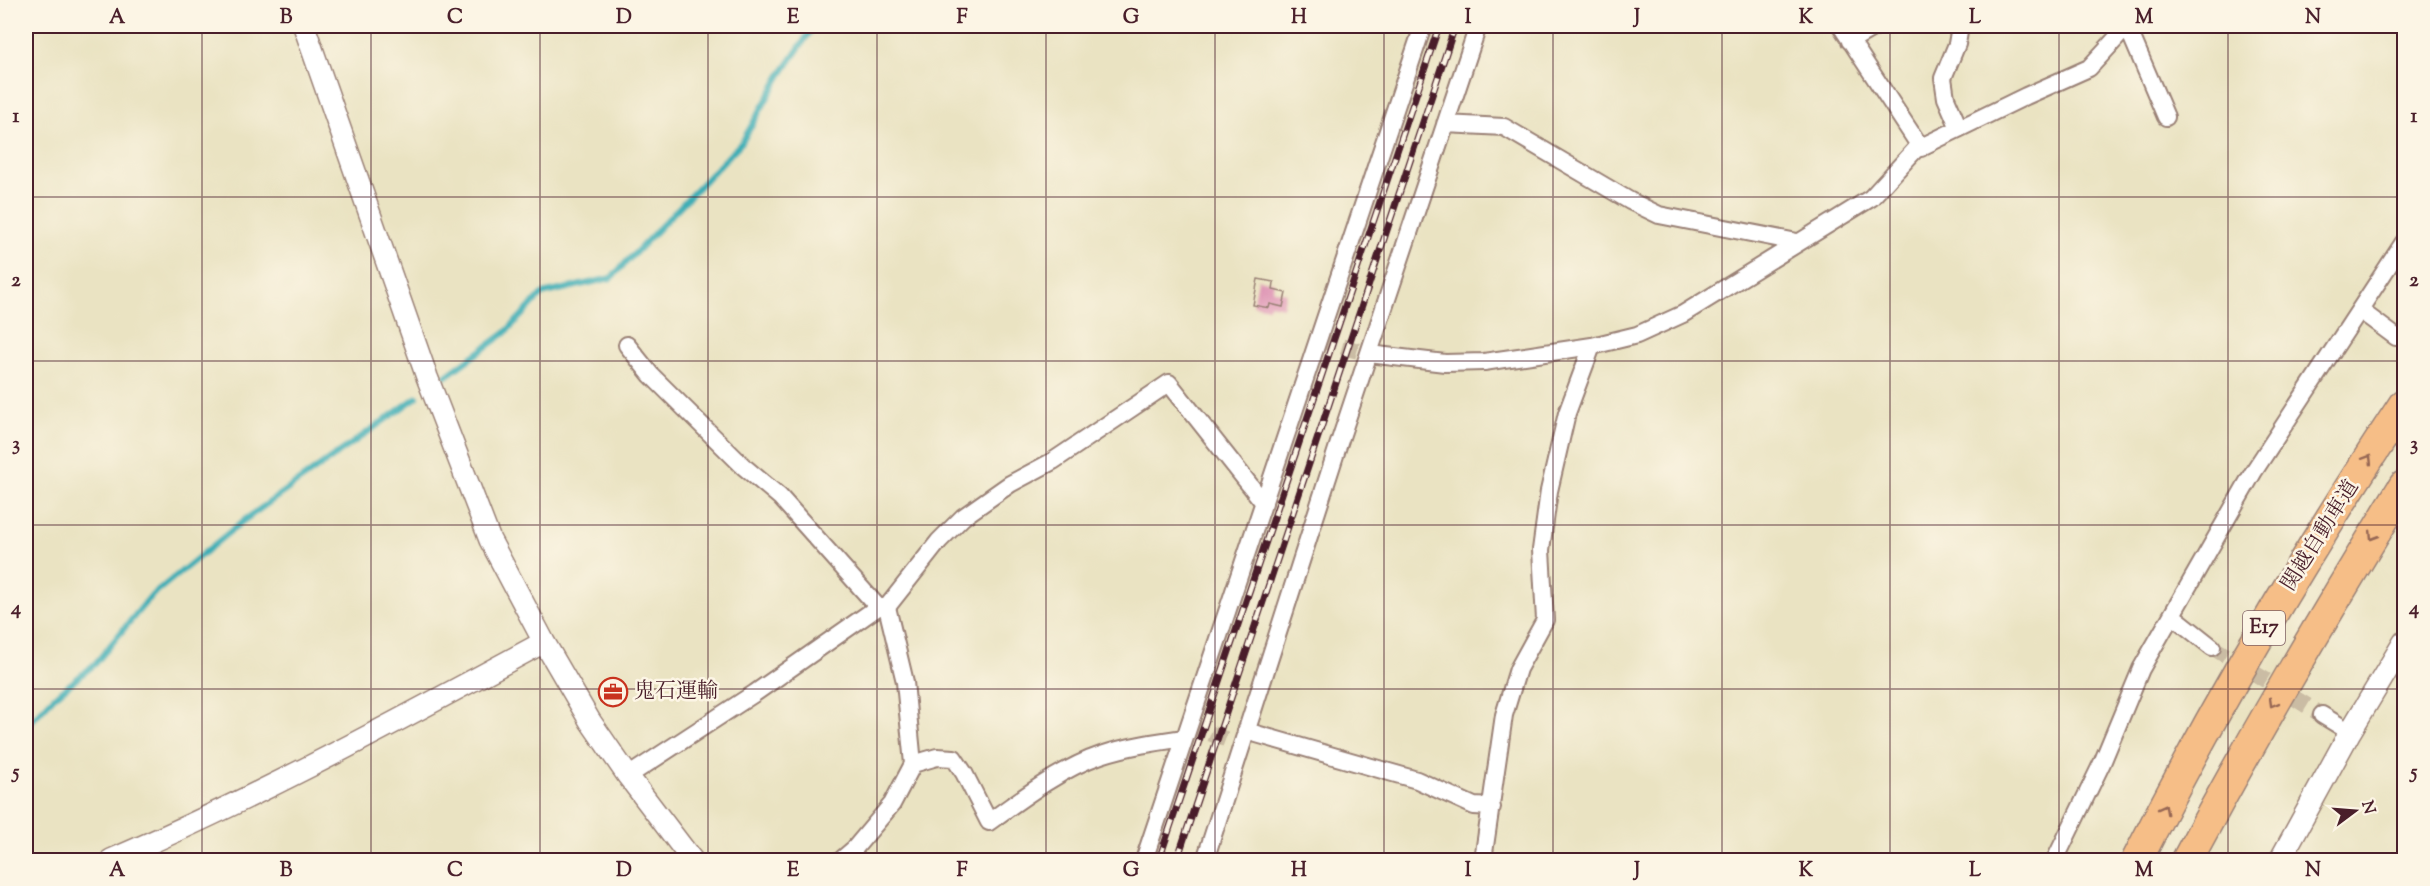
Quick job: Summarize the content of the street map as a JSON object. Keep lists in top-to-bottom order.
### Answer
{
  "streets": {
    "highway": ["関越自動車道", "E17"]
  },
  "places": {
    "office": ["鬼石運輸"]
  },
  "north": "right",
  "grid": {
    "columns": [
      "A",
      "B",
      "C",
      "D",
      "E",
      "F",
      "G",
      "H",
      "I",
      "J",
      "K",
      "L",
      "M",
      "N"
    ],
    "rows": [
      "1",
      "2",
      "3",
      "4",
      "5"
    ]
  }
}
